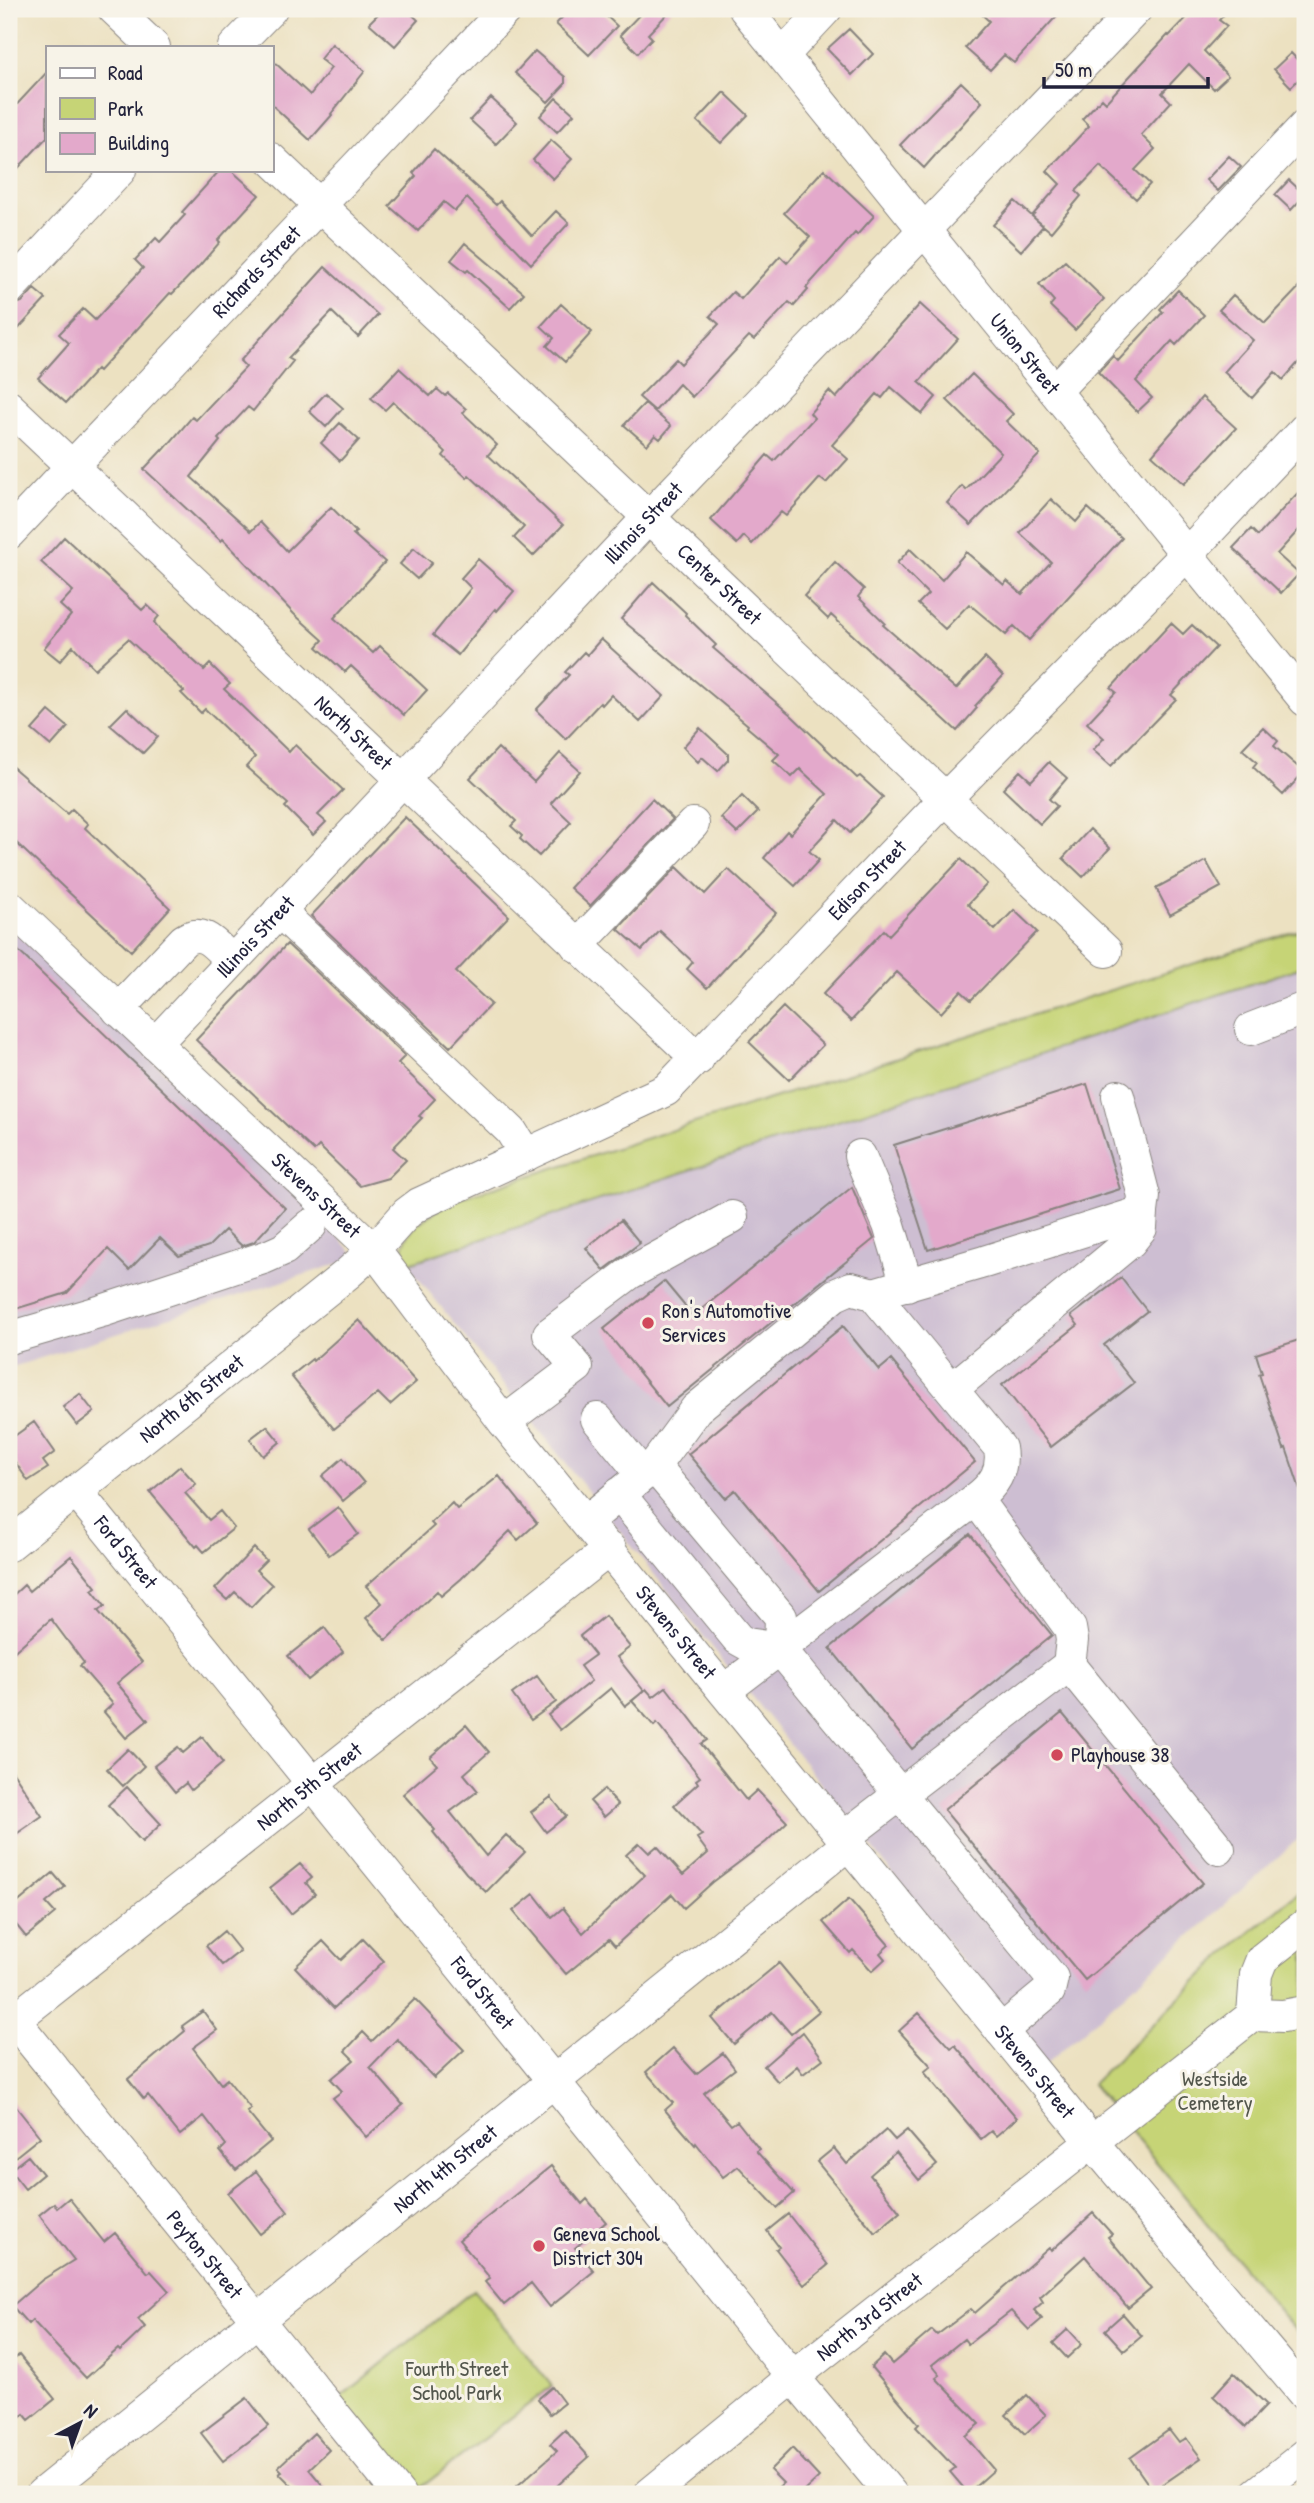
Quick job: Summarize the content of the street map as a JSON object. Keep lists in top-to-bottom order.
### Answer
{
  "streets": {
    "street": [
      "Richards Street",
      "Union Street",
      "Illinois Street",
      "Center Street",
      "North Street",
      "Edison Street",
      "Stevens Street",
      "North 6th Street",
      "Ford Street",
      "North 5th Street",
      "North 4th Street",
      "Peyton Street",
      "North 3rd Street"
    ]
  },
  "crossings": [
    ["Richards Street", "Center Street"],
    ["Richards Street", "North Street"],
    ["Union Street", "Illinois Street"],
    ["Union Street", "Edison Street"],
    ["Illinois Street", "Center Street"],
    ["Illinois Street", "North Street"],
    ["Illinois Street", "Stevens Street"],
    ["Center Street", "Edison Street"],
    ["North Street", "Edison Street"],
    ["Edison Street", "Stevens Street"],
    ["Edison Street", "North 6th Street"],
    ["Stevens Street", "North 6th Street"],
    ["Stevens Street", "North 5th Street"],
    ["Stevens Street", "North 4th Street"],
    ["Stevens Street", "North 3rd Street"],
    ["North 6th Street", "Ford Street"],
    ["Ford Street", "North 5th Street"],
    ["Ford Street", "North 4th Street"],
    ["Ford Street", "North 3rd Street"],
    ["North 5th Street", "Peyton Street"],
    ["North 4th Street", "Peyton Street"]
  ],
  "parks": ["Westside Cemetery", "Fourth Street School Park"],
  "places": ["Ron's Automotive Services", "Playhouse 38", "Geneva School District 304"],
  "legend": ["Road", "Park", "Building"],
  "scale_bar": "50 m",
  "north": "top right"
}
